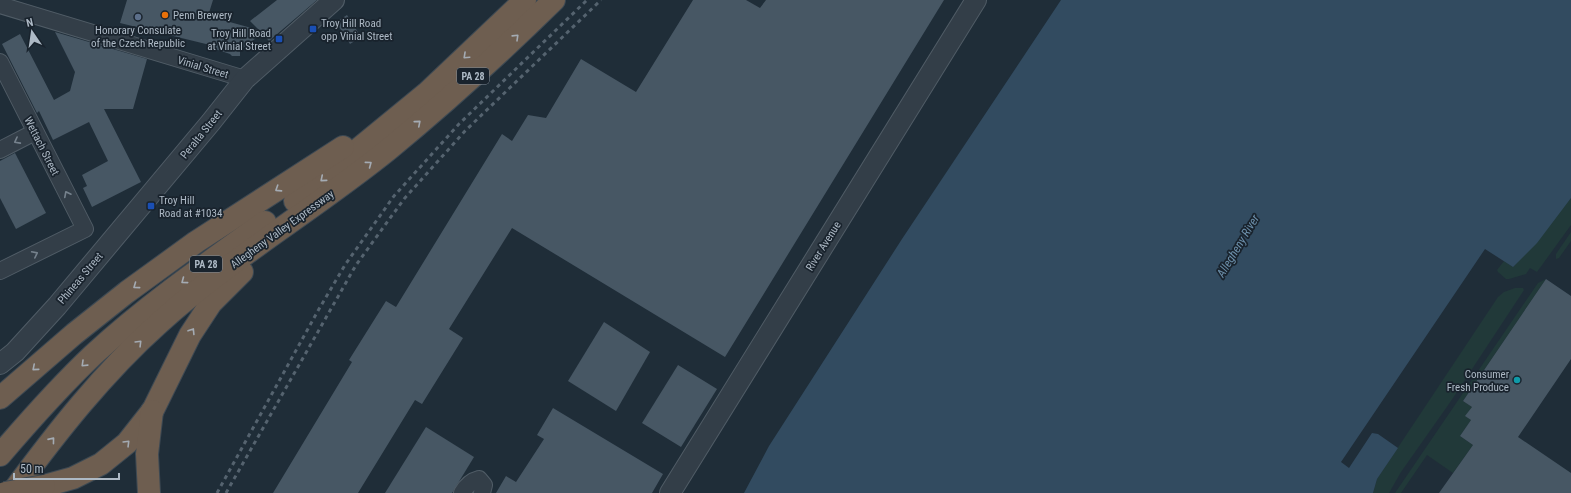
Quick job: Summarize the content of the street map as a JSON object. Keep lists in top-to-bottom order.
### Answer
{
  "streets": {
    "highway": ["PA 28", "Allegheny Valley Expressway"],
    "street": [
      "Vinial Street",
      "Peralta Street",
      "Wettach Street",
      "River Avenue",
      "Phineas Street"
    ]
  },
  "crossings": [
    ["Vinial Street", "Peralta Street"],
    ["Peralta Street", "Phineas Street"]
  ],
  "water": ["Allegheny River"],
  "places": {
    "other": ["Penn Brewery", "Honorary Consulate of the Czech Republic", "Consumer Fresh Produce"],
    "transit": ["Troy Hill Road opp Vinial Street", "Troy Hill Road at Vinial Street", "Troy Hill Road at #1034"]
  },
  "scale_bar": "50 m",
  "north": "top"
}
